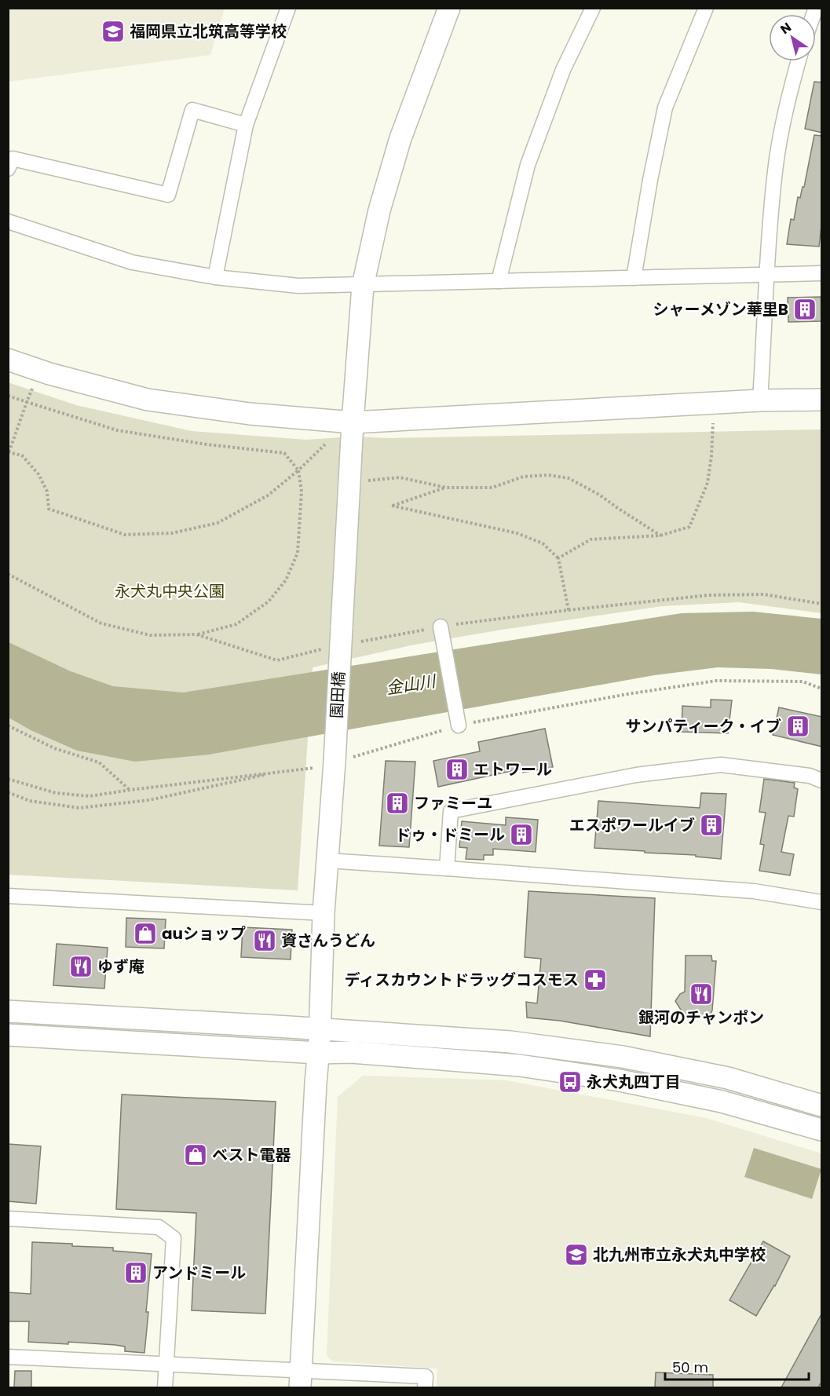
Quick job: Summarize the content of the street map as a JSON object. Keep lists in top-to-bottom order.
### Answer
{
  "streets": {
    "street": ["園田橋"]
  },
  "water": ["金山川"],
  "parks": ["永犬丸中央公園"],
  "places": {
    "school or university": ["福岡県立北筑高等学校", "北九州市立永犬丸中学校"],
    "building": [
      "シャーメゾン華里B",
      "サンパティーク・イブ",
      "エトワール",
      "ファミーユ",
      "エスポワールイブ",
      "ドゥ・ドミール",
      "アンドミール"
    ],
    "shop": ["auショップ", "ベスト電器"],
    "restaurant": ["資さんうどん", "ゆず庵", "銀河のチャンポン"],
    "pharmacy": ["ディスカウントドラッグコスモス"],
    "bus stop": ["永犬丸四丁目"]
  },
  "scale_bar": "50 m",
  "north": "top left"
}
